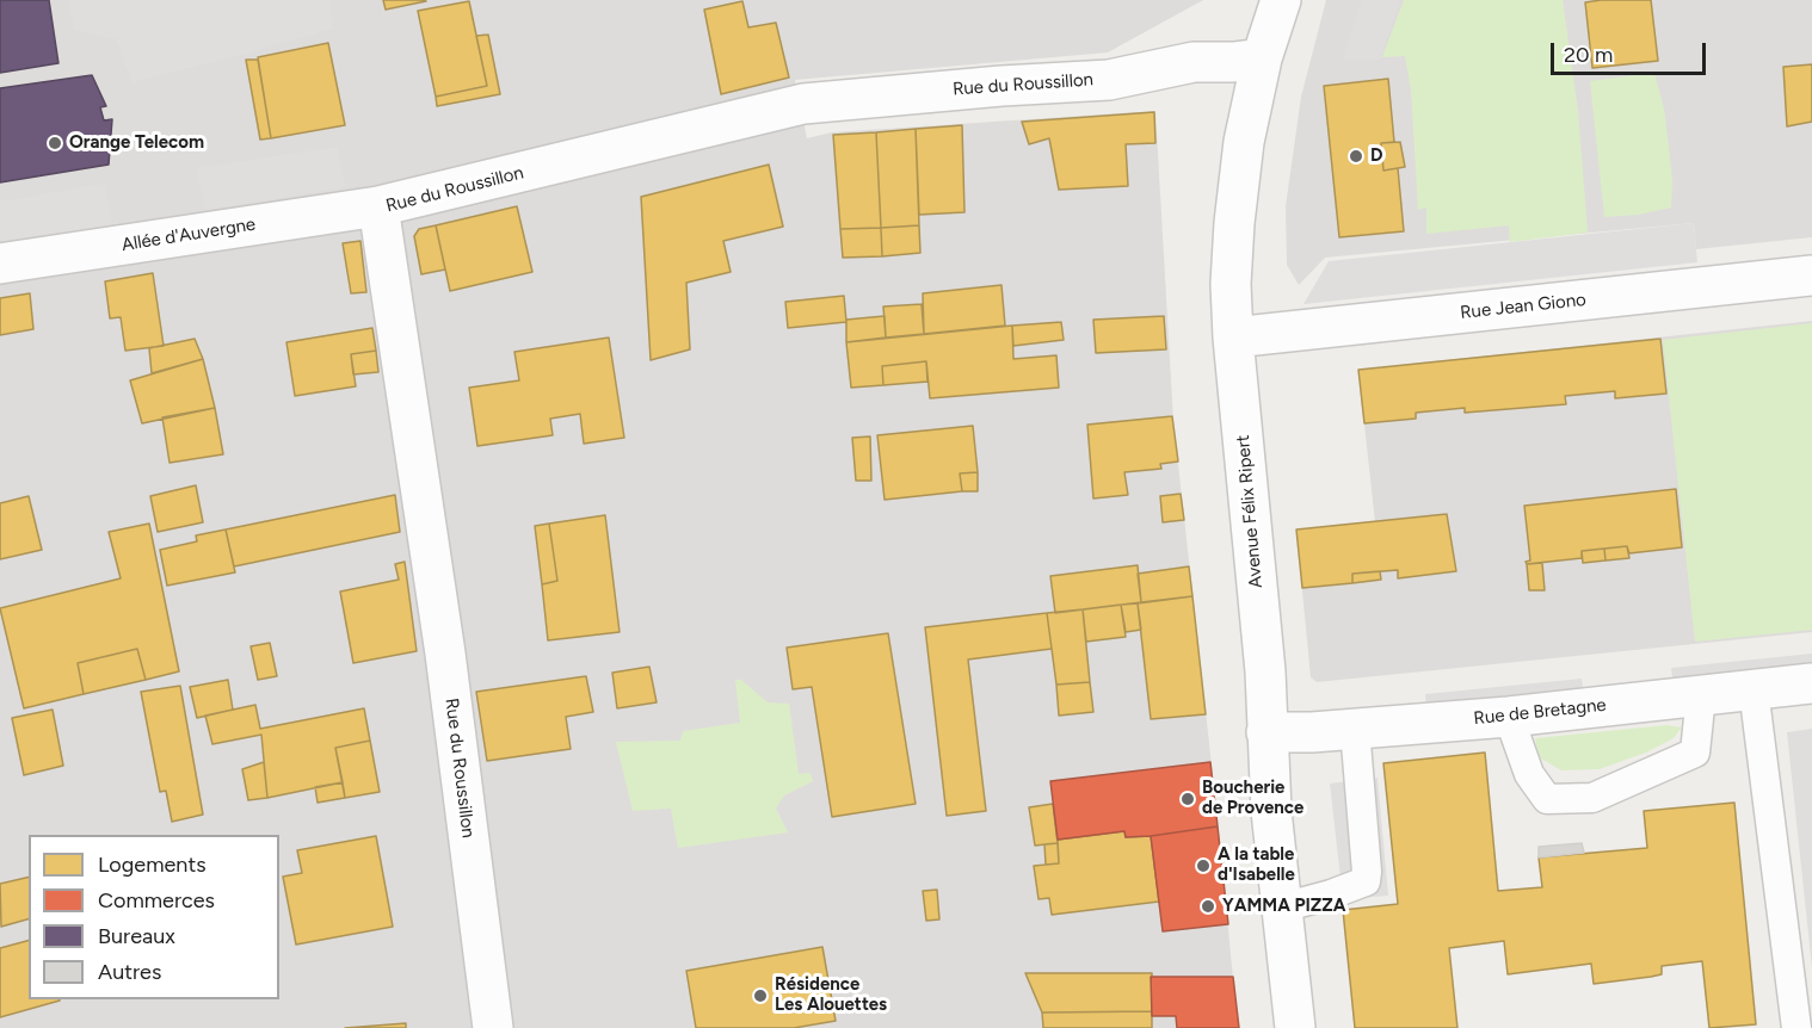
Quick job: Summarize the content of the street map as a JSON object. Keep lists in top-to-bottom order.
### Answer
{
  "streets": {
    "street": [
      "Rue du Roussillon",
      "Allée d'Auvergne",
      "Rue Jean Giono",
      "Avenue Félix Ripert",
      "Rue de Bretagne"
    ]
  },
  "crossings": [
    ["Rue du Roussillon", "Allée d'Auvergne"],
    ["Rue du Roussillon", "Avenue Félix Ripert"],
    ["Rue Jean Giono", "Avenue Félix Ripert"],
    ["Avenue Félix Ripert", "Rue de Bretagne"]
  ],
  "places": [
    "Orange Telecom",
    "D",
    "Boucherie de Provence",
    "A la table d'Isabelle",
    "YAMMA PIZZA",
    "Résidence Les Alouettes"
  ],
  "legend": [
    "Logements",
    "Commerces",
    "Bureaux",
    "Autres"
  ],
  "scale_bar": "20 m"
}
